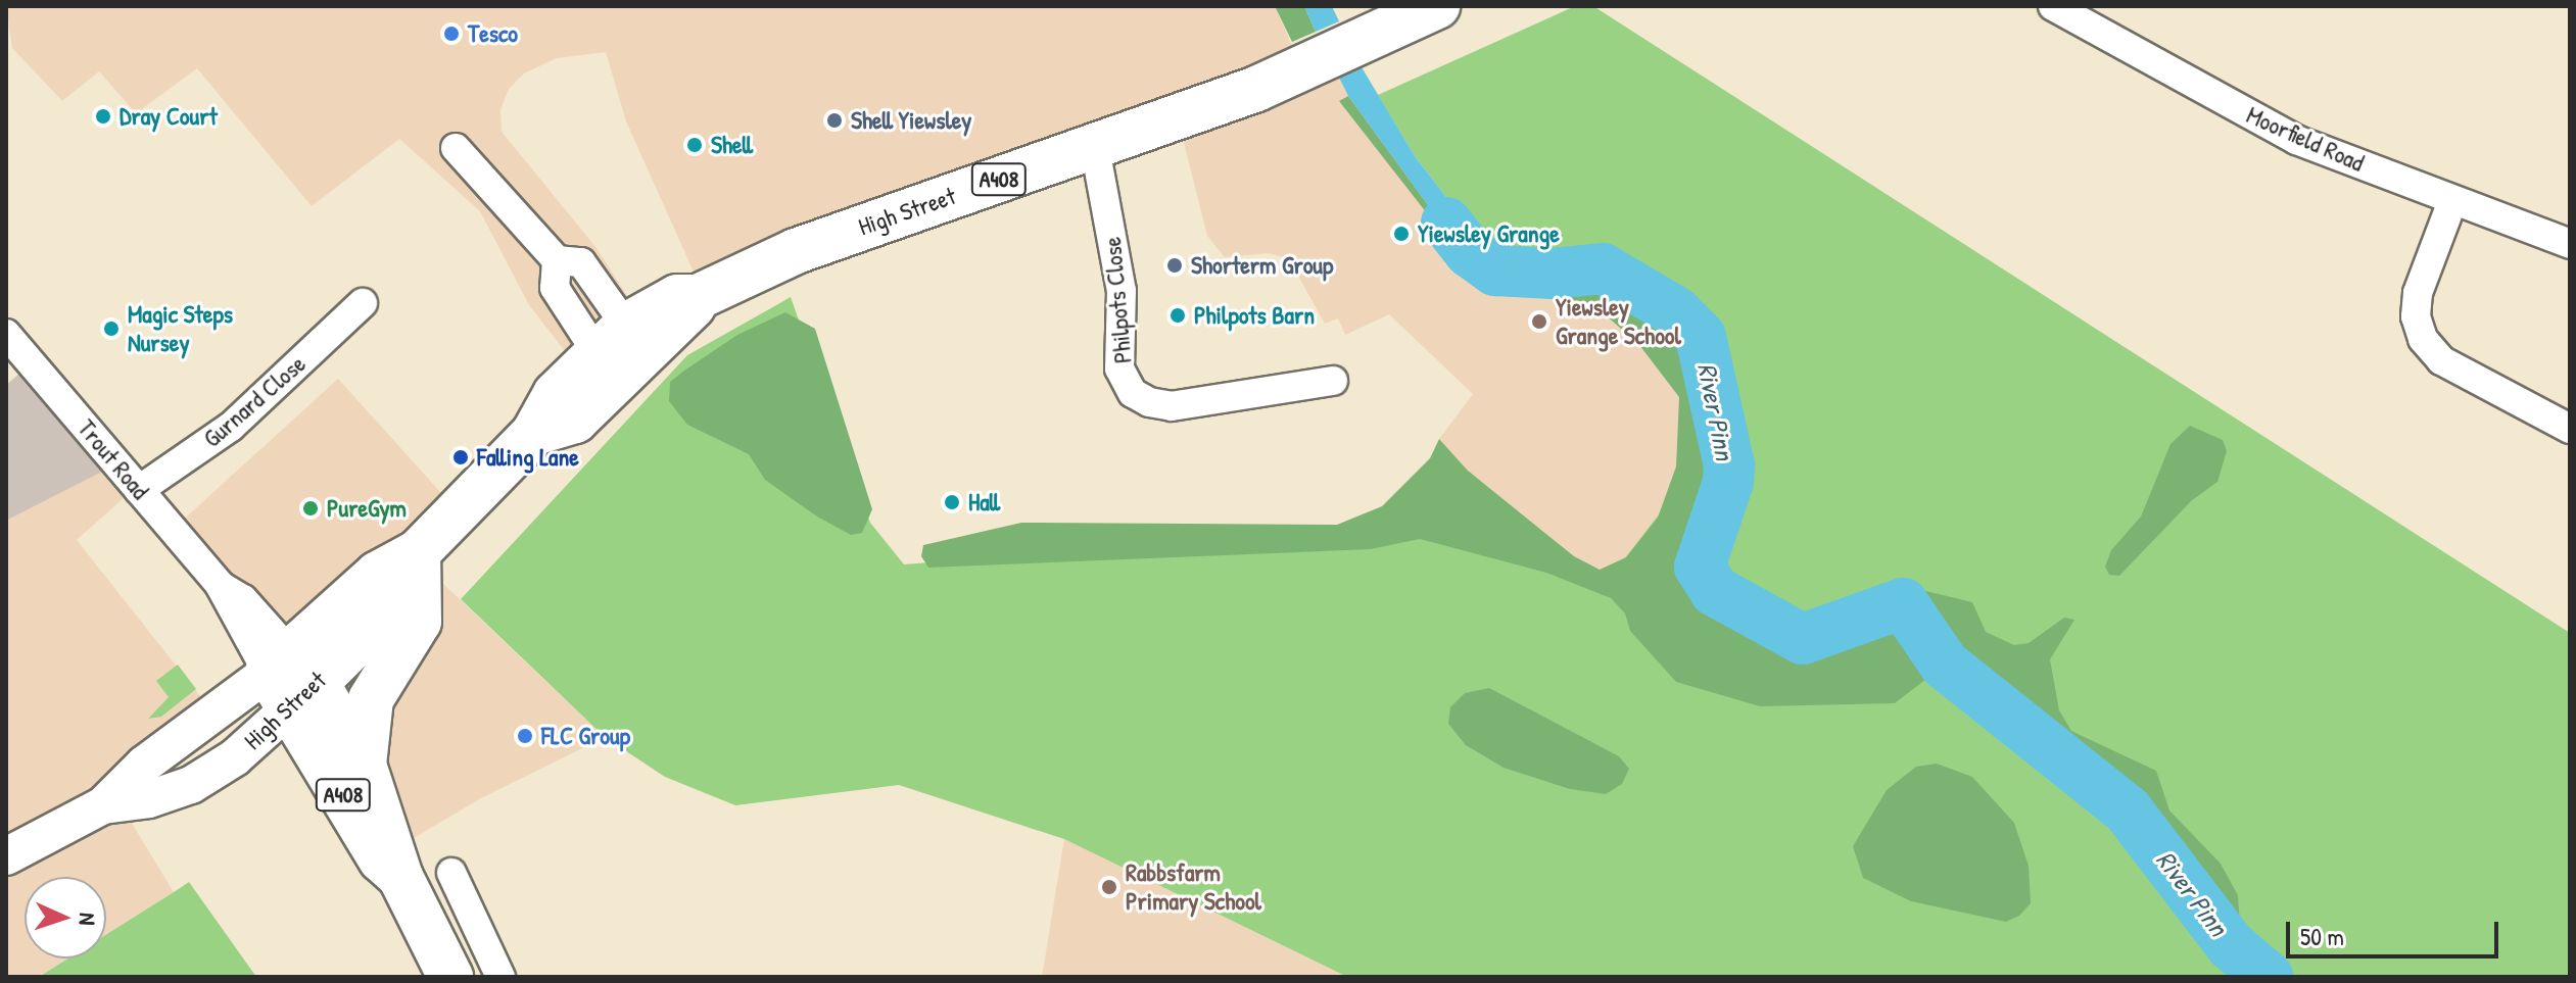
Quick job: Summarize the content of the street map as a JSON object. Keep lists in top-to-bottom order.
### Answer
{
  "streets": {
    "main road": ["A408", "High Street"],
    "street": [
      "Moorfield Road",
      "Philpots Close",
      "Gurnard Close",
      "Trout Road"
    ]
  },
  "crossings": [
    ["A408", "High Street"],
    ["A408", "Trout Road"],
    ["High Street", "Philpots Close"],
    ["High Street", "Trout Road"],
    ["Gurnard Close", "Trout Road"]
  ],
  "water": ["River Pinn"],
  "places": [
    "Tesco",
    "Dray Court",
    "Shell Yiewsley",
    "Shell",
    "Yiewsley Grange",
    "Shorterm Group",
    "Philpots Barn",
    "Yiewsley Grange School",
    "Magic Steps Nursey",
    "Falling Lane",
    "Hall",
    "PureGym",
    "FLC Group",
    "Rabbsfarm Primary School"
  ],
  "scale_bar": "50 m",
  "north": "right"
}
